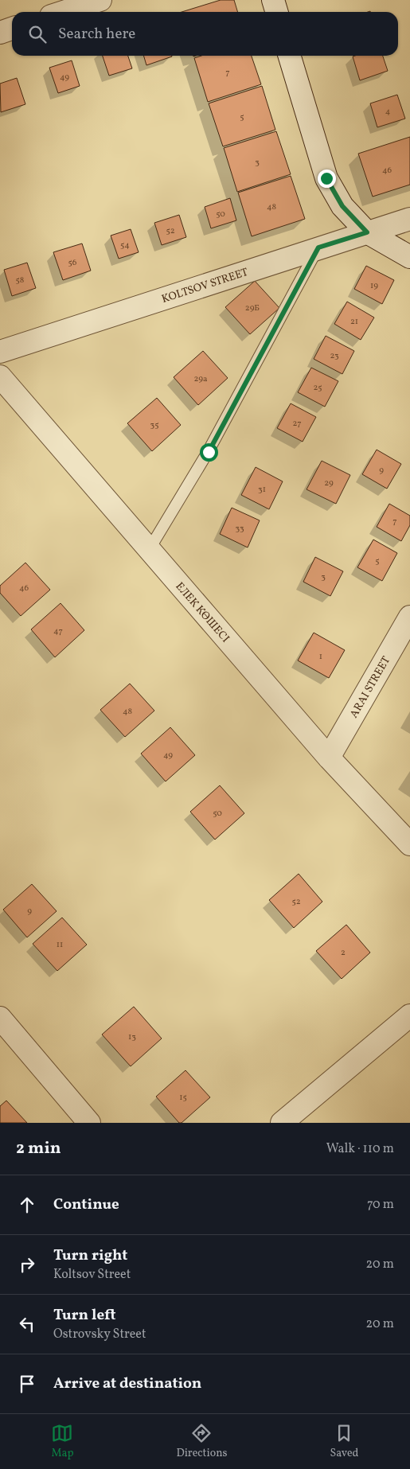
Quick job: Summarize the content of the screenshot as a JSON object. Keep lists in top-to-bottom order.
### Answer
{
  "streets": {
    "street": ["KOLTSOV STREET", "ЕЛЕК КӨШЕСІ", "ARAI STREET"]
  },
  "crossings": [
    ["ЕЛЕК КӨШЕСІ", "ARAI STREET"]
  ],
  "house_numbers": [
    "7",
    "49",
    "4",
    "5",
    "3",
    "46",
    "48",
    "50",
    "52",
    "54",
    "56",
    "58",
    "19",
    "29Б",
    "21",
    "23",
    "29а",
    "25",
    "27",
    "35",
    "9",
    "29",
    "31",
    "7",
    "33",
    "5",
    "3",
    "46",
    "47",
    "1",
    "48",
    "49",
    "50",
    "52",
    "9",
    "11",
    "2",
    "13",
    "15"
  ],
  "page": {
    "search": "Search here",
    "heading": ["2 min", "Walk · 110 m"],
    "list": [
      ["Continue", "70 m"],
      ["Turn right", "Koltsov Street", "20 m"],
      ["Turn left", "Ostrovsky Street", "20 m"],
      "Arrive at destination"
    ],
    "nav": ["Map", "Directions", "Saved"]
  }
}
